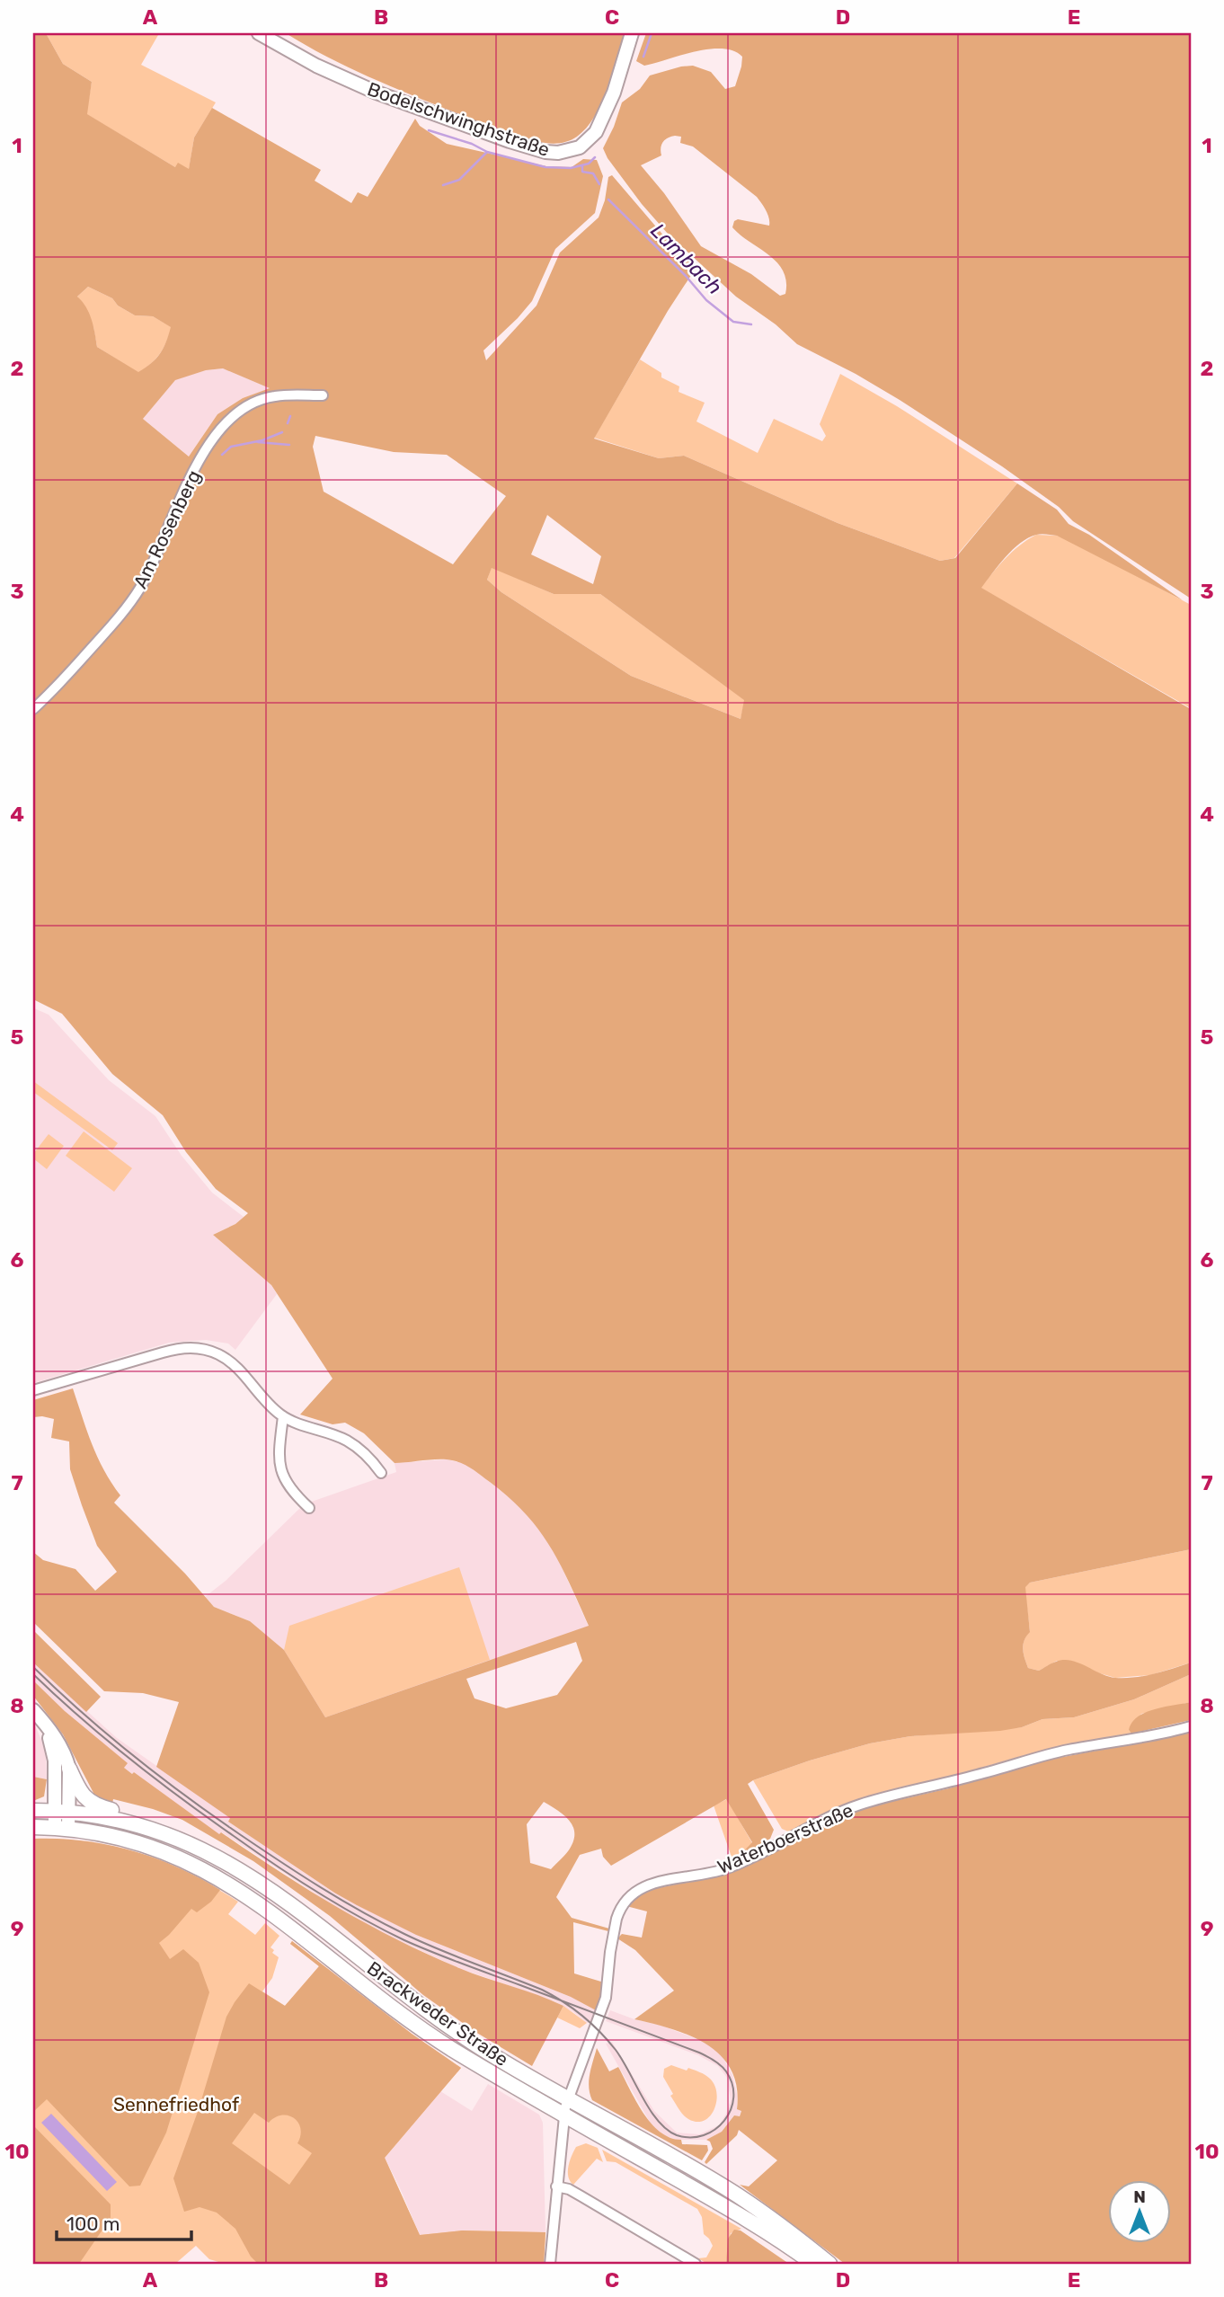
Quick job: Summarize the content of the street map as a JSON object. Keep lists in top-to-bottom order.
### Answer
{
  "streets": {
    "main road": ["Brackweder Straße"],
    "street": ["Bodelschwinghstraße", "Am Rosenberg", "Waterboerstraße"]
  },
  "crossings": [
    ["Waterboerstraße", "Brackweder Straße"]
  ],
  "water": ["Lambach"],
  "parks": ["Sennefriedhof"],
  "scale_bar": "100 m",
  "north": "top",
  "grid": {
    "columns": [
      "A",
      "B",
      "C",
      "D",
      "E"
    ],
    "rows": [
      "1",
      "2",
      "3",
      "4",
      "5",
      "6",
      "7",
      "8",
      "9",
      "10"
    ]
  }
}
